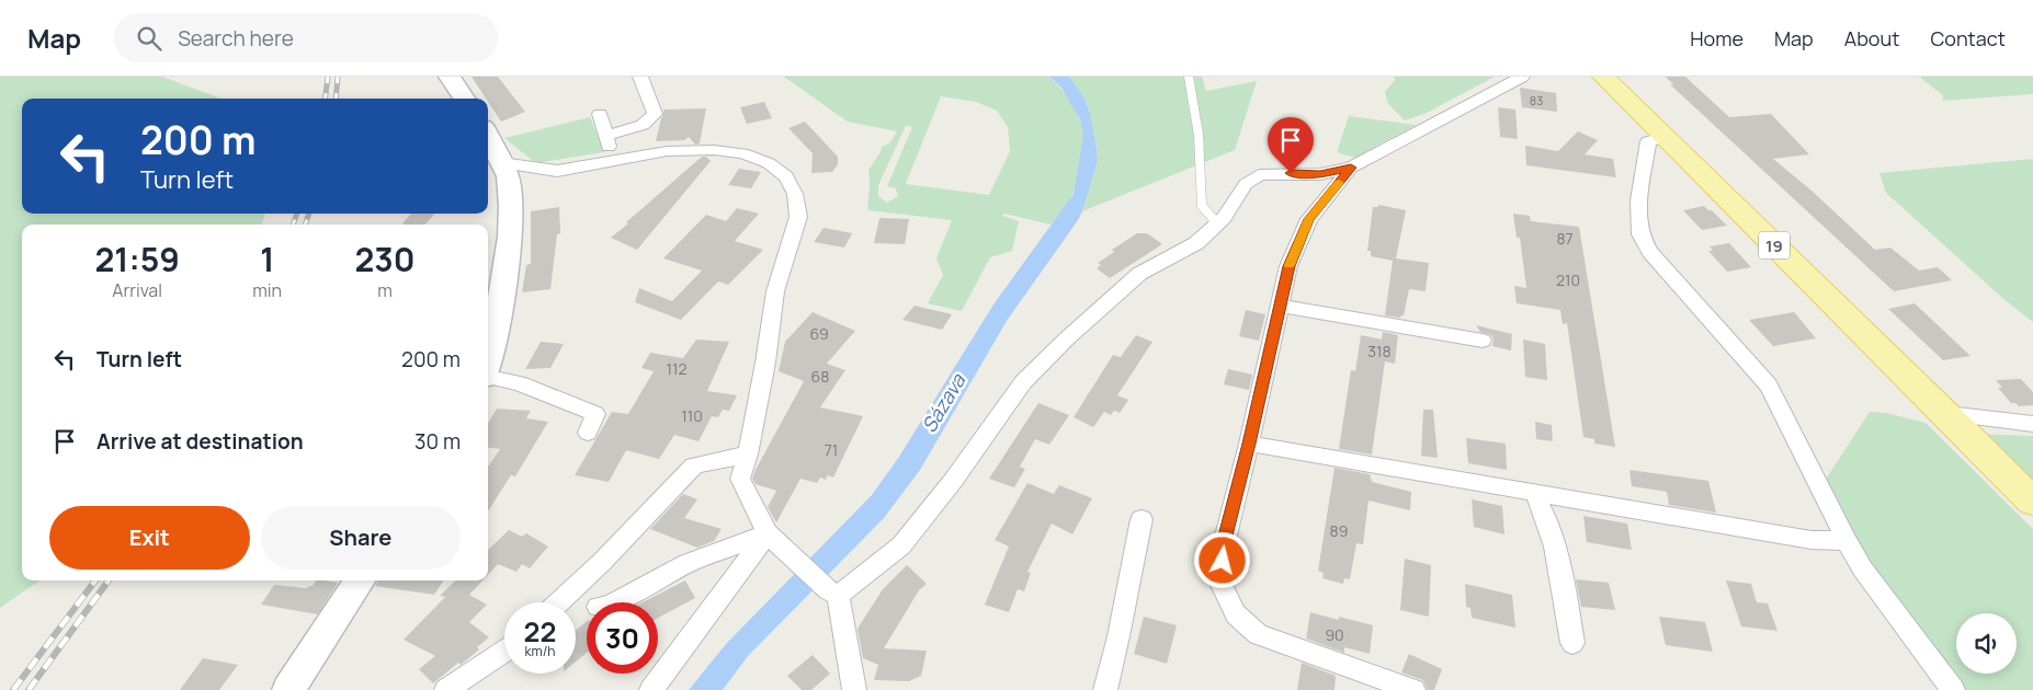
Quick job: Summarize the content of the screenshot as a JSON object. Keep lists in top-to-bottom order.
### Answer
{
  "streets": {
    "main road": ["19"]
  },
  "water": ["Sázava"],
  "house_numbers": [
    "83",
    "87",
    "210",
    "69",
    "318",
    "112",
    "68",
    "110",
    "71",
    "89",
    "90"
  ],
  "page": {
    "header": "Map",
    "search": "Search here",
    "nav": [
      "Home",
      "Map",
      "About",
      "Contact"
    ],
    "turn": ["200 m", "Turn left"],
    "eta": [
      "21:59",
      "Arrival",
      "1",
      "min",
      "230",
      "m"
    ],
    "list": [
      {
        "name": "Turn left",
        "value": "200 m"
      },
      {
        "name": "Arrive at destination",
        "value": "30 m"
      }
    ],
    "buttons": ["Exit", "Share"],
    "speed": "22 km/h",
    "limit": "30"
  }
}
